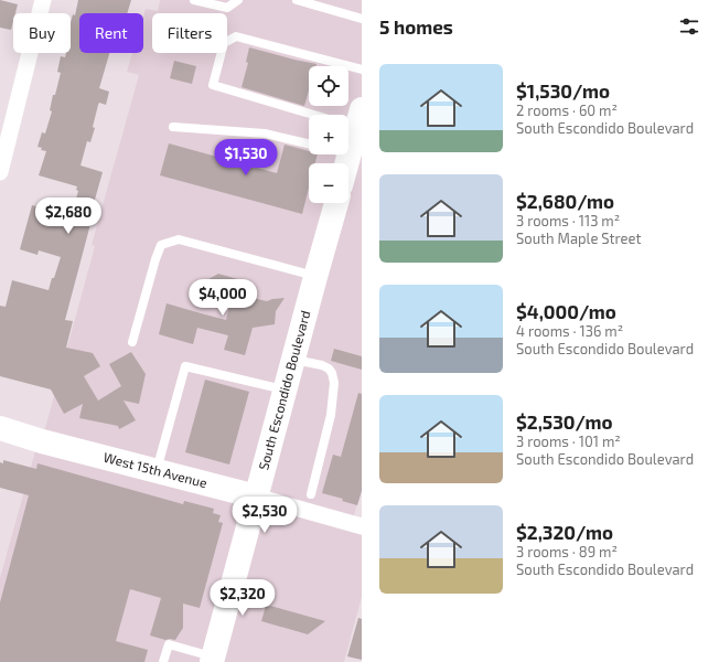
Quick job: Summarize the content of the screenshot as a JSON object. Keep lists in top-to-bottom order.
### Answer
{
  "streets": {
    "main road": ["South Escondido Boulevard", "West 15th Avenue"]
  },
  "crossings": [
    ["South Escondido Boulevard", "West 15th Avenue"]
  ],
  "page": {
    "heading": "5 homes",
    "chip": ["Buy", "Rent", "Filters"],
    "list": [
      {
        "name": "$1,530/mo",
        "note": "2 rooms · 60 m² · South Escondido Boulevard"
      },
      {
        "name": "$2,680/mo",
        "note": "3 rooms · 113 m² · South Maple Street"
      },
      {
        "name": "$4,000/mo",
        "note": "4 rooms · 136 m² · South Escondido Boulevard"
      },
      {
        "name": "$2,530/mo",
        "note": "3 rooms · 101 m² · South Escondido Boulevard"
      },
      {
        "name": "$2,320/mo",
        "note": "3 rooms · 89 m² · South Escondido Boulevard"
      }
    ],
    "map_buttons": ["+", "−"],
    "price": [
      "$1,530",
      "$2,680",
      "$4,000",
      "$2,530",
      "$2,320"
    ]
  }
}
